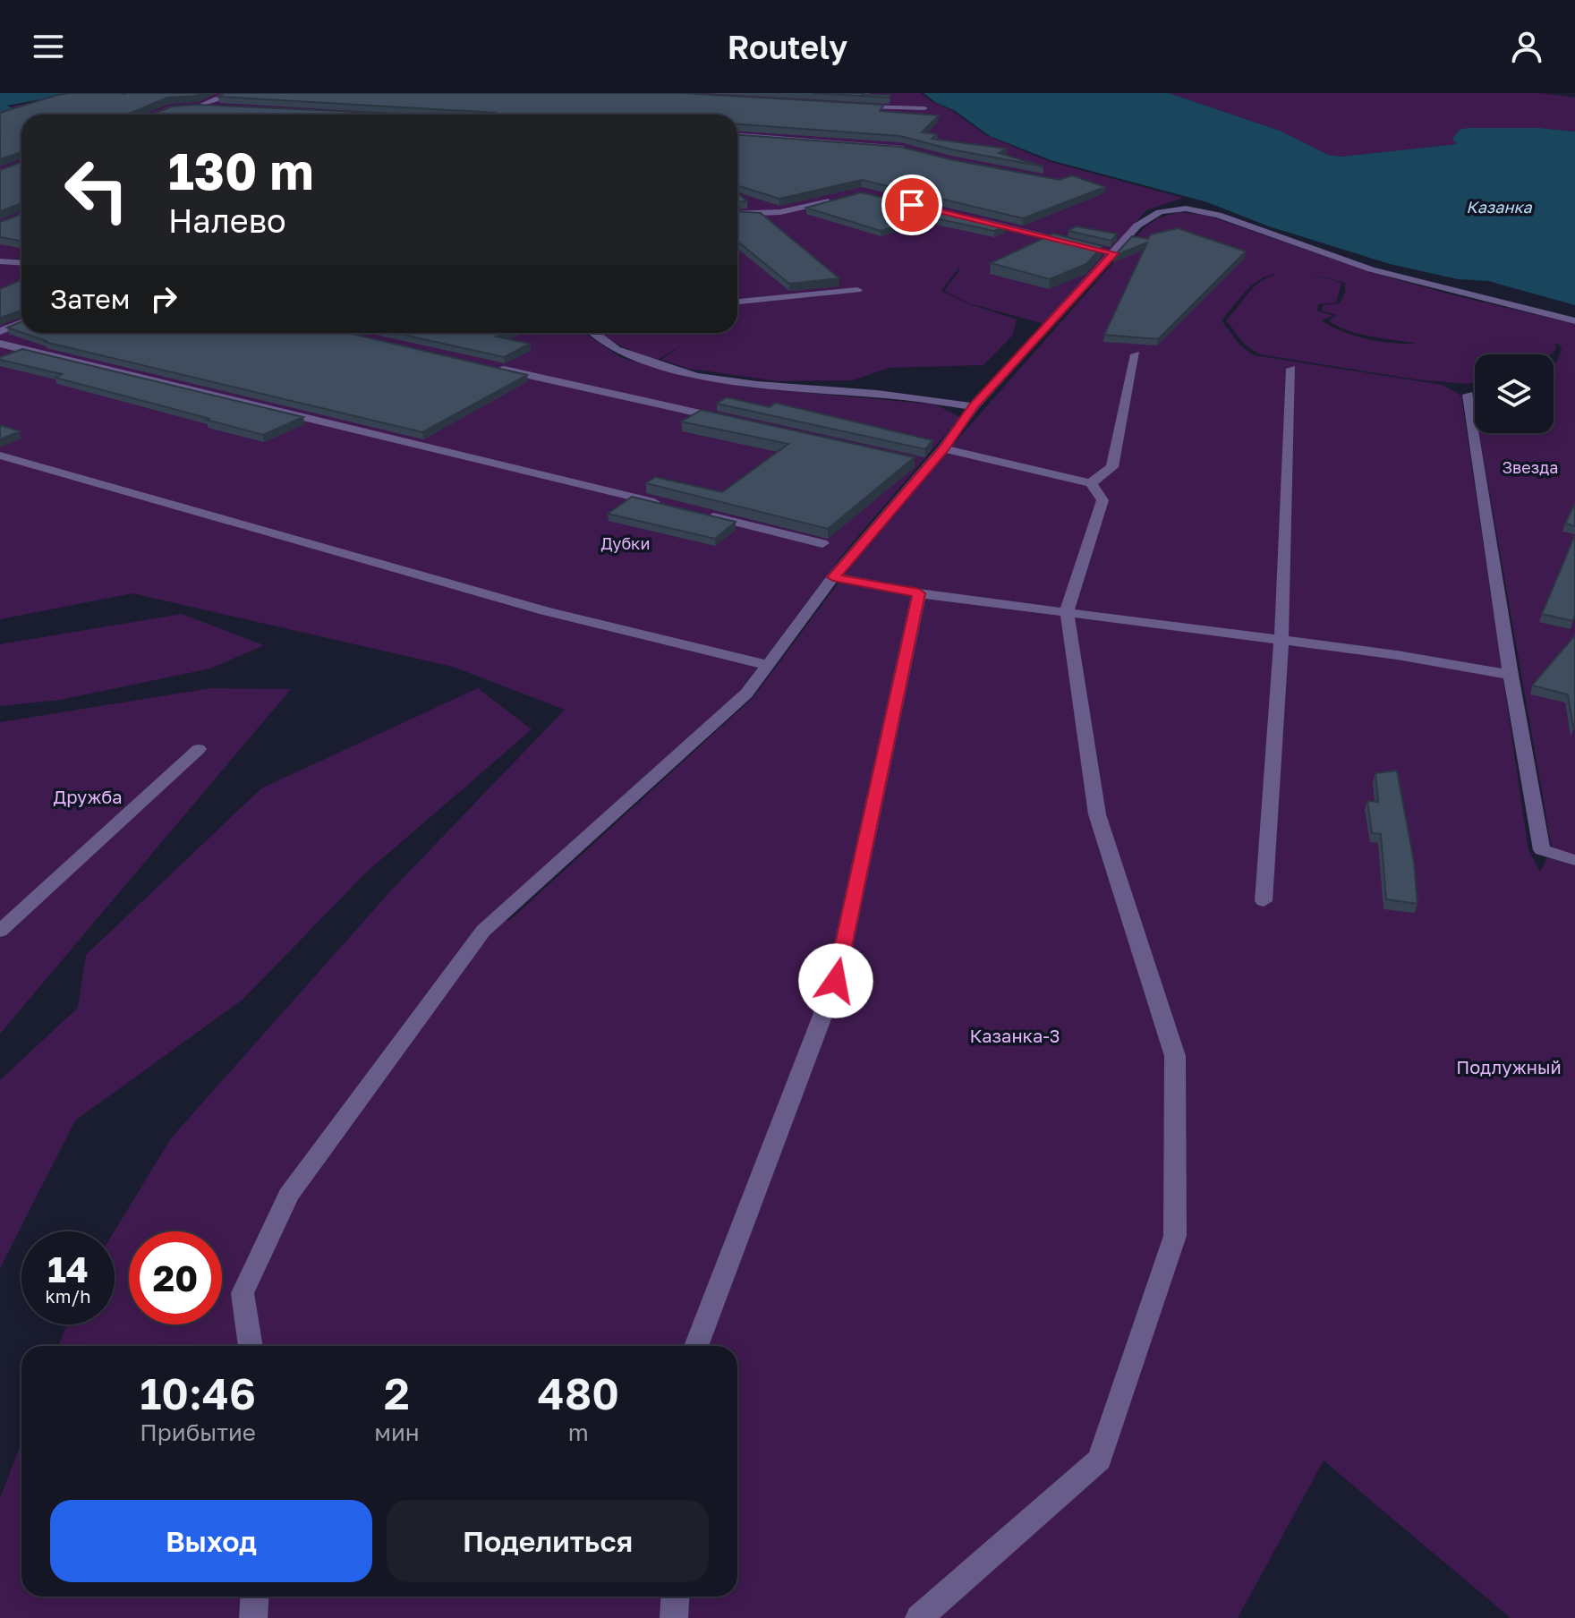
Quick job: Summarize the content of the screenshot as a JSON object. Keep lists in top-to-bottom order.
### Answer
{
  "water": ["Казанка"],
  "parks": [
    "Звезда",
    "Дубки",
    "Дружба",
    "Казанка-3",
    "Подлужный"
  ],
  "page": {
    "header": "Routely",
    "turn": ["130 m", "Налево"],
    "then": "Затем",
    "speed": "14 km/h",
    "limit": "20",
    "eta": [
      "10:46",
      "Прибытие",
      "2",
      "мин",
      "480",
      "m"
    ],
    "buttons": ["Выход", "Поделиться"]
  }
}
